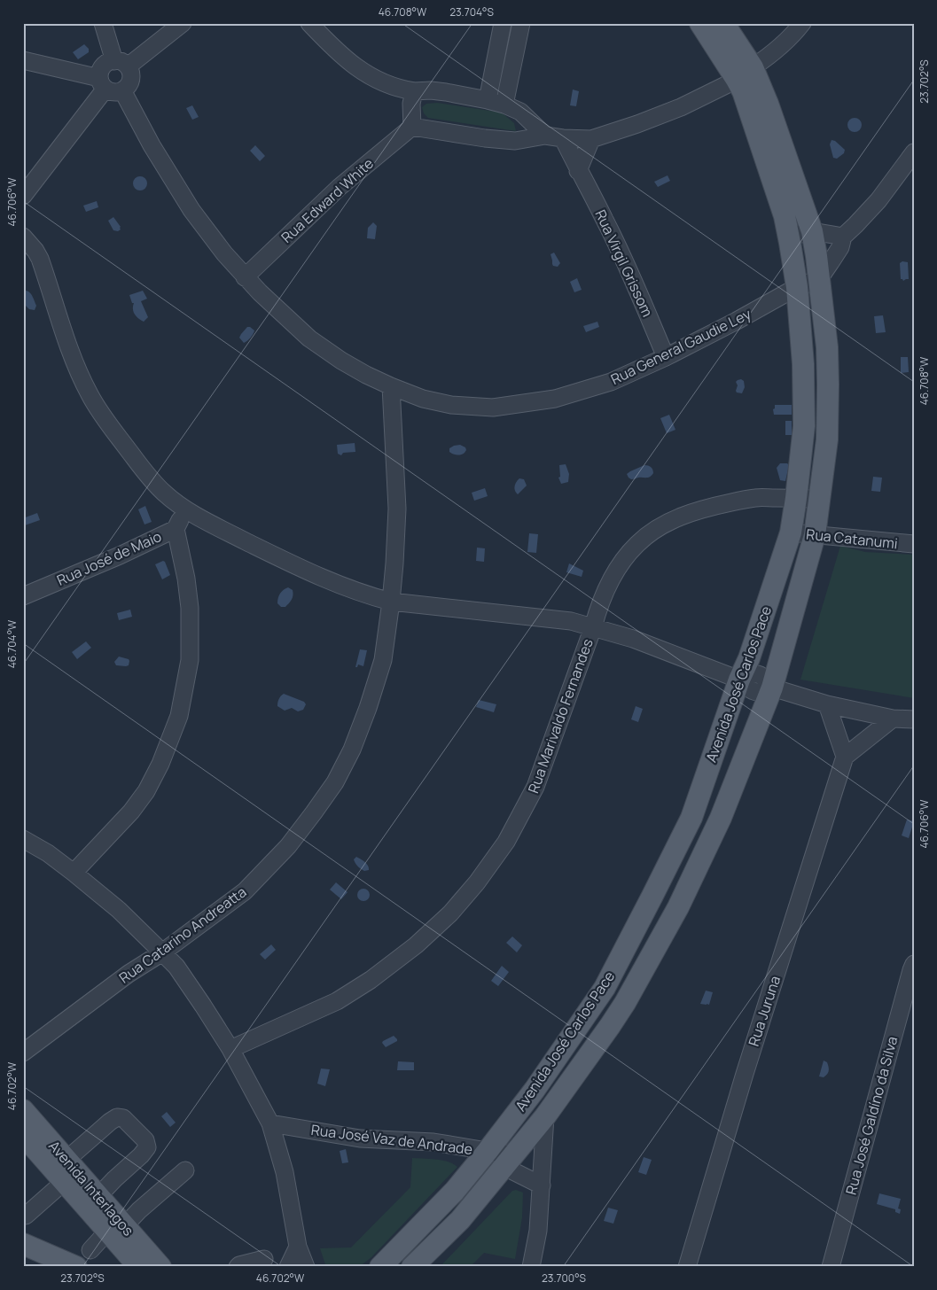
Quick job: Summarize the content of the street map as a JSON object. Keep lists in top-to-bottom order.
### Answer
{
  "streets": {
    "main road": ["Avenida José Carlos Pace", "Avenida Interlagos"],
    "street": [
      "Rua Edward White",
      "Rua Virgil Grissom",
      "Rua General Gaudie Ley",
      "Rua Catanumi",
      "Rua José de Maio",
      "Rua Marivaldo Fernandes",
      "Rua Catarino Andreatta",
      "Rua Juruna",
      "Rua José Galdíno da Silva",
      "Rua José Vaz de Andrade"
    ]
  },
  "crossings": [
    ["Rua Edward White", "Rua General Gaudie Ley"],
    ["Rua Virgil Grissom", "Rua General Gaudie Ley"],
    ["Rua General Gaudie Ley", "Avenida José Carlos Pace"],
    ["Rua General Gaudie Ley", "Rua Catarino Andreatta"],
    ["Rua Catanumi", "Avenida José Carlos Pace"],
    ["Avenida José Carlos Pace", "Rua Marivaldo Fernandes"],
    ["Avenida José Carlos Pace", "Rua José Vaz de Andrade"]
  ],
  "coordinates": [
    "46.708°W",
    "23.704°S",
    "23.702°S",
    "46.706°W",
    "46.704°W",
    "46.702°W",
    "23.700°S"
  ]
}
